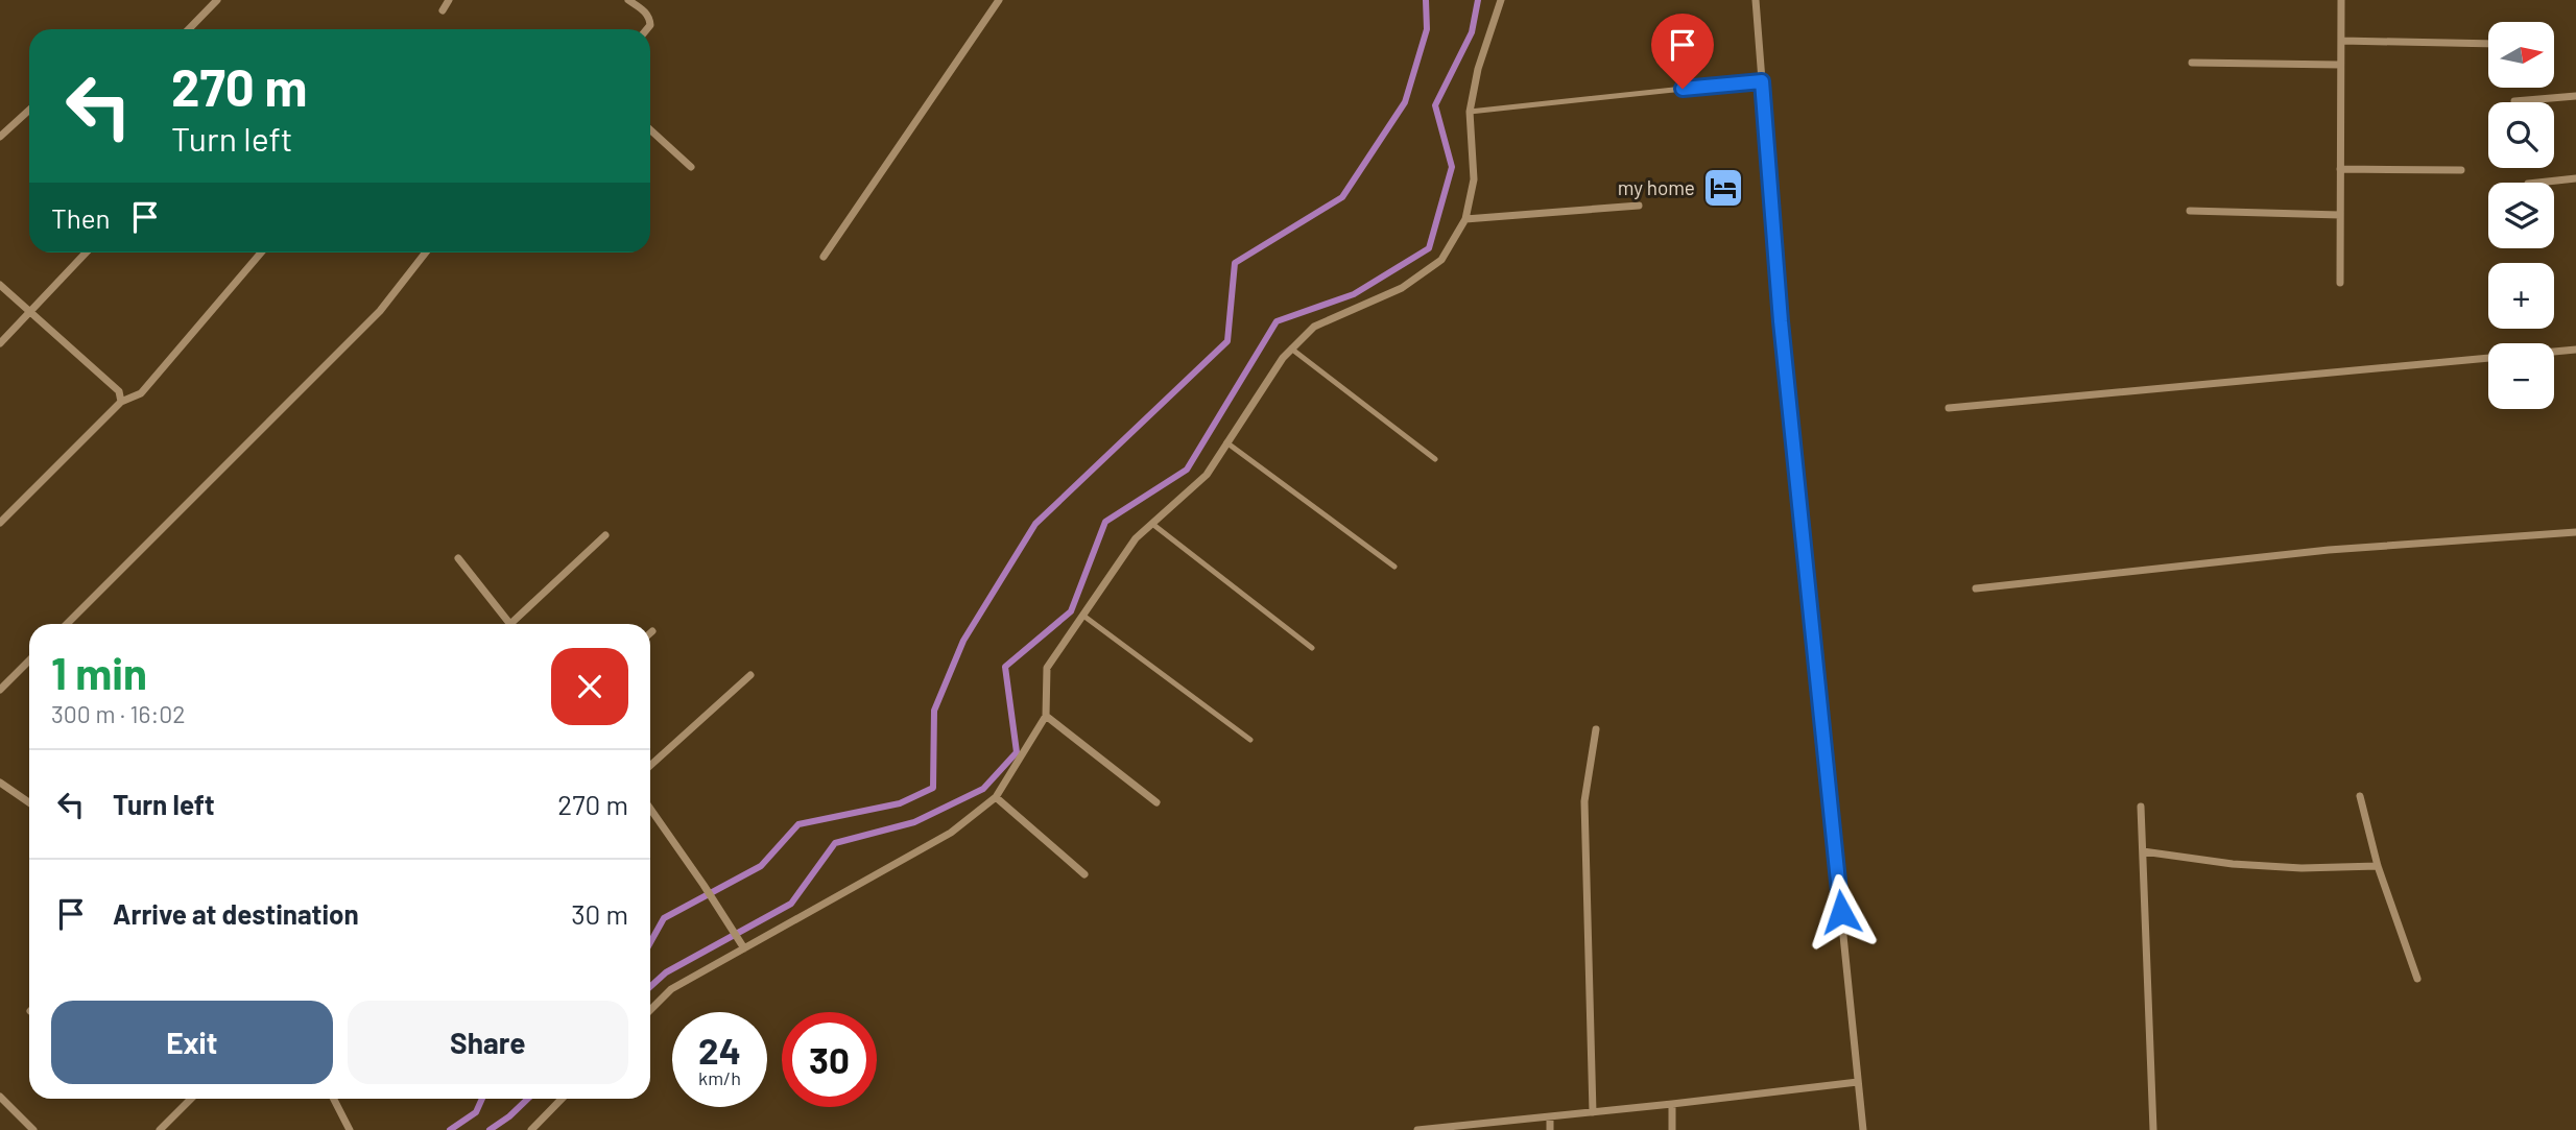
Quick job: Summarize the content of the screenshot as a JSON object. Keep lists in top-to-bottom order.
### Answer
{
  "places": {
    "hotel": ["my home"]
  },
  "north": "right",
  "page": {
    "map_buttons": ["+", "−"],
    "turn": ["270 m", "Turn left"],
    "then": "Then",
    "heading": ["1 min", "300 m · 16:02"],
    "list": [
      {
        "name": "Turn left",
        "value": "270 m"
      },
      {
        "name": "Arrive at destination",
        "value": "30 m"
      }
    ],
    "buttons": ["Exit", "Share"],
    "speed": "24 km/h",
    "limit": "30"
  }
}
